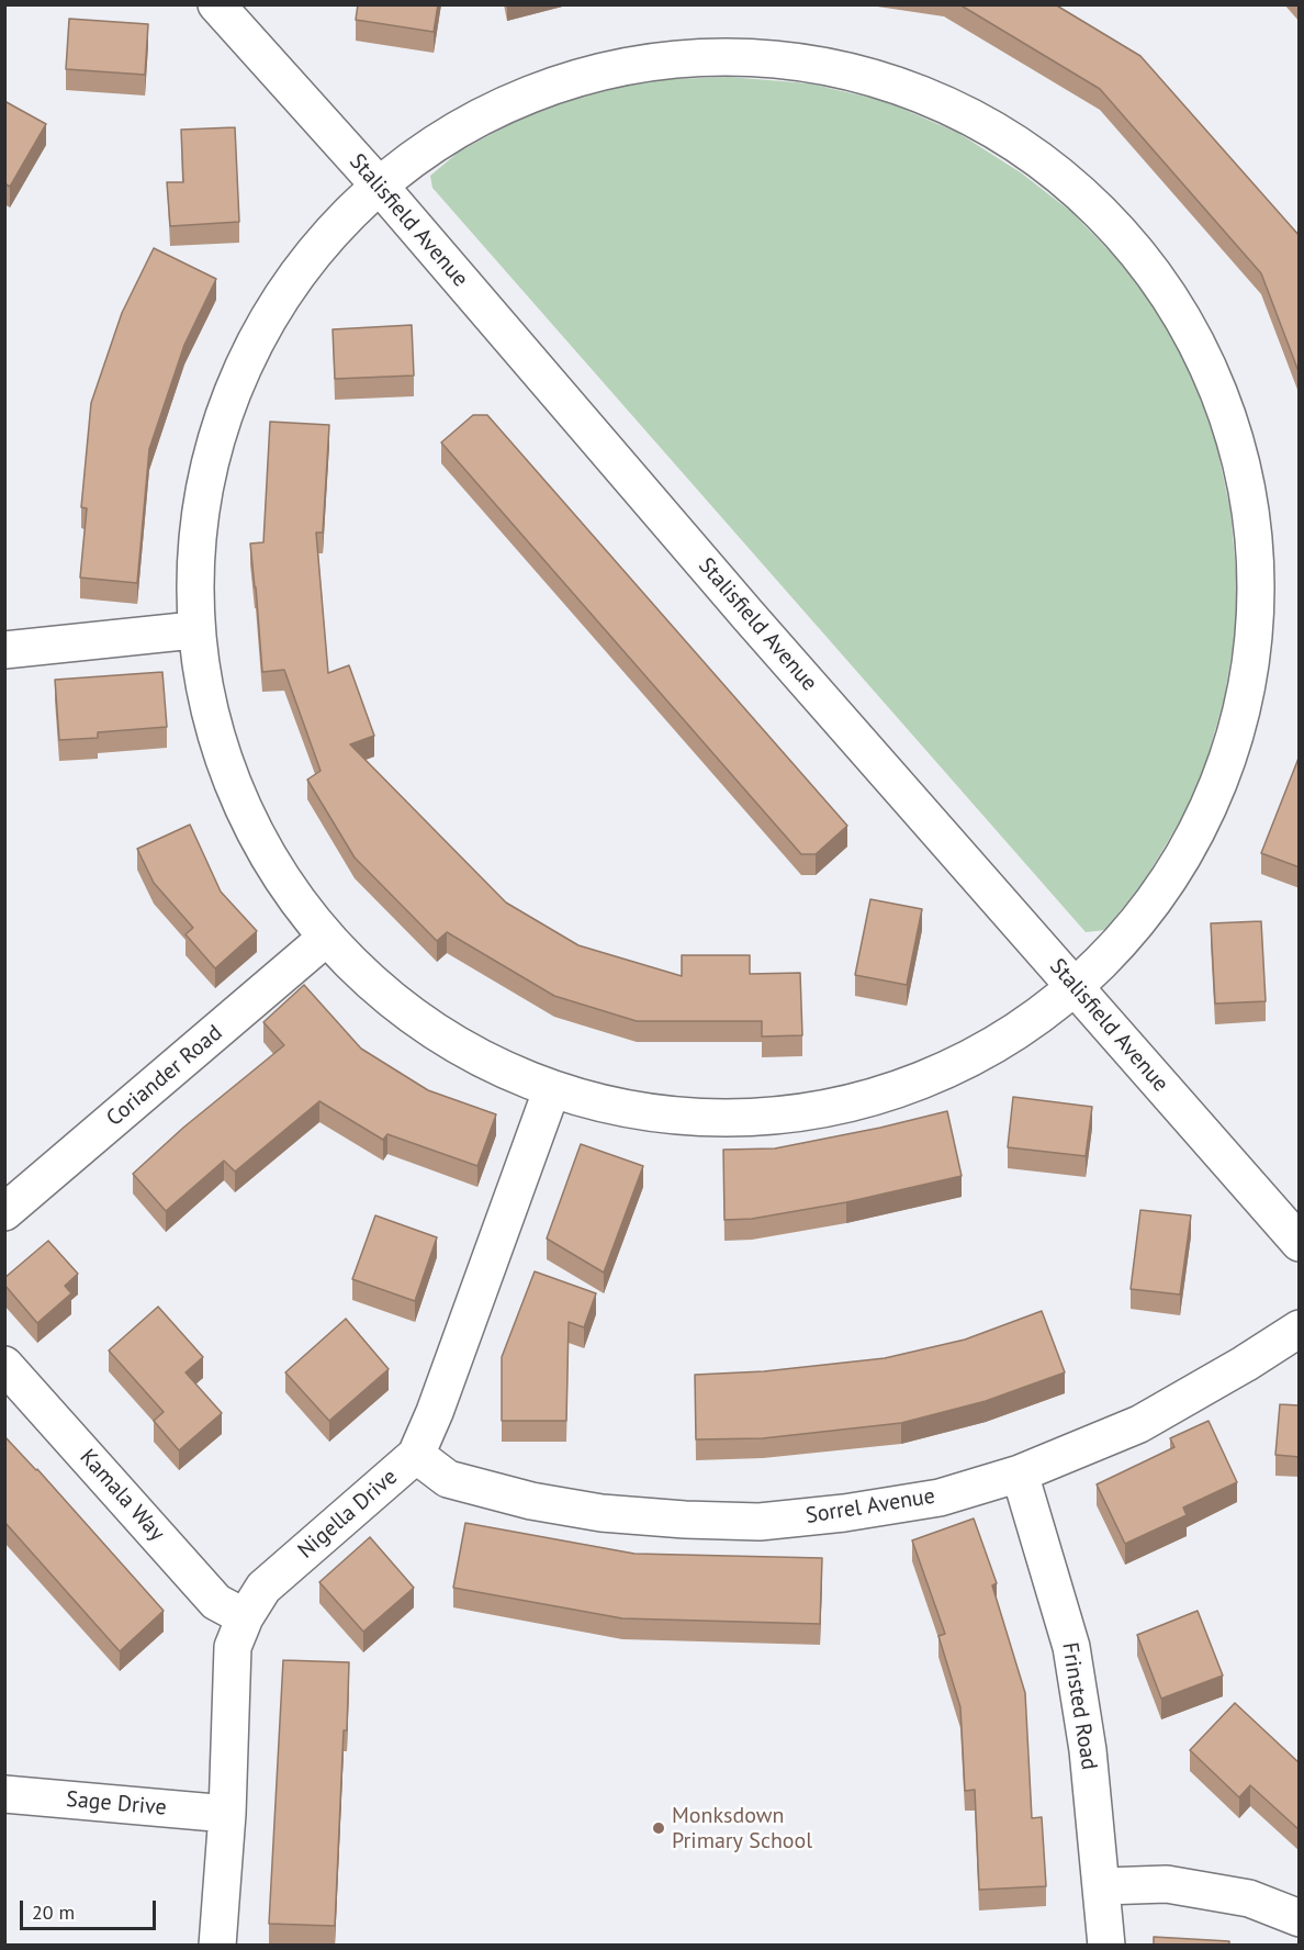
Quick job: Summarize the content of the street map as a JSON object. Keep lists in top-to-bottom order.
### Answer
{
  "streets": {
    "street": [
      "Stalisfield Avenue",
      "Coriander Road",
      "Kamala Way",
      "Sorrel Avenue",
      "Nigella Drive",
      "Frinsted Road",
      "Sage Drive"
    ]
  },
  "crossings": [
    ["Kamala Way", "Nigella Drive"],
    ["Sorrel Avenue", "Nigella Drive"],
    ["Sorrel Avenue", "Frinsted Road"],
    ["Nigella Drive", "Sage Drive"]
  ],
  "places": ["Monksdown Primary School"],
  "scale_bar": "20 m"
}
